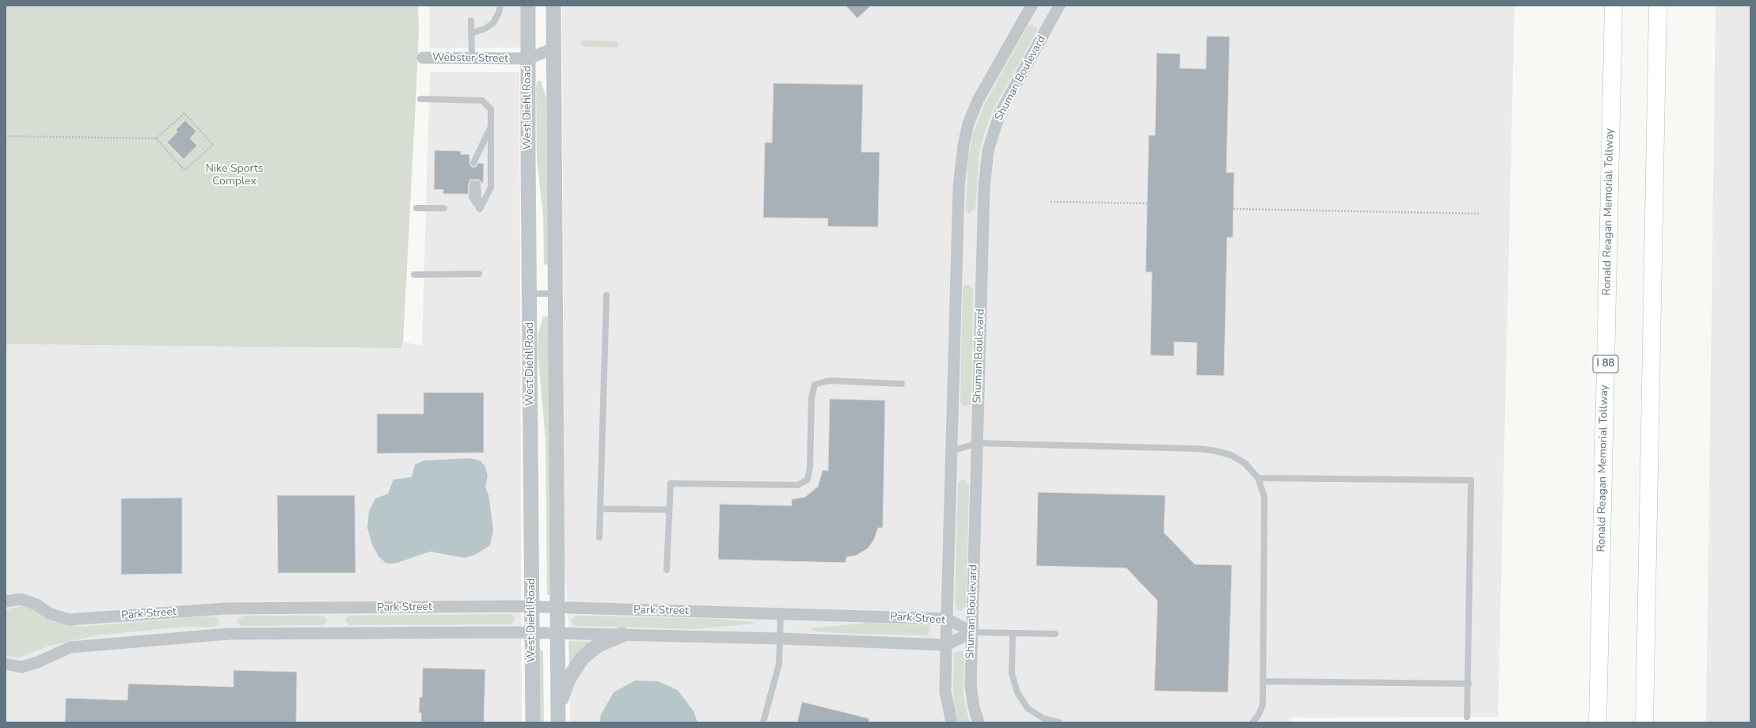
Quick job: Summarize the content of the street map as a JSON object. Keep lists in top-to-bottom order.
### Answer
{
  "streets": {
    "highway": ["Ronald Reagan Memorial Tollway", "I 88"],
    "street": [
      "Webster Street",
      "Shuman Boulevard",
      "West Diehl Road",
      "Park Street"
    ]
  },
  "crossings": [
    ["Webster Street", "West Diehl Road"],
    ["Shuman Boulevard", "Park Street"],
    ["West Diehl Road", "Park Street"]
  ],
  "parks": ["Nike Sports Complex"]
}
